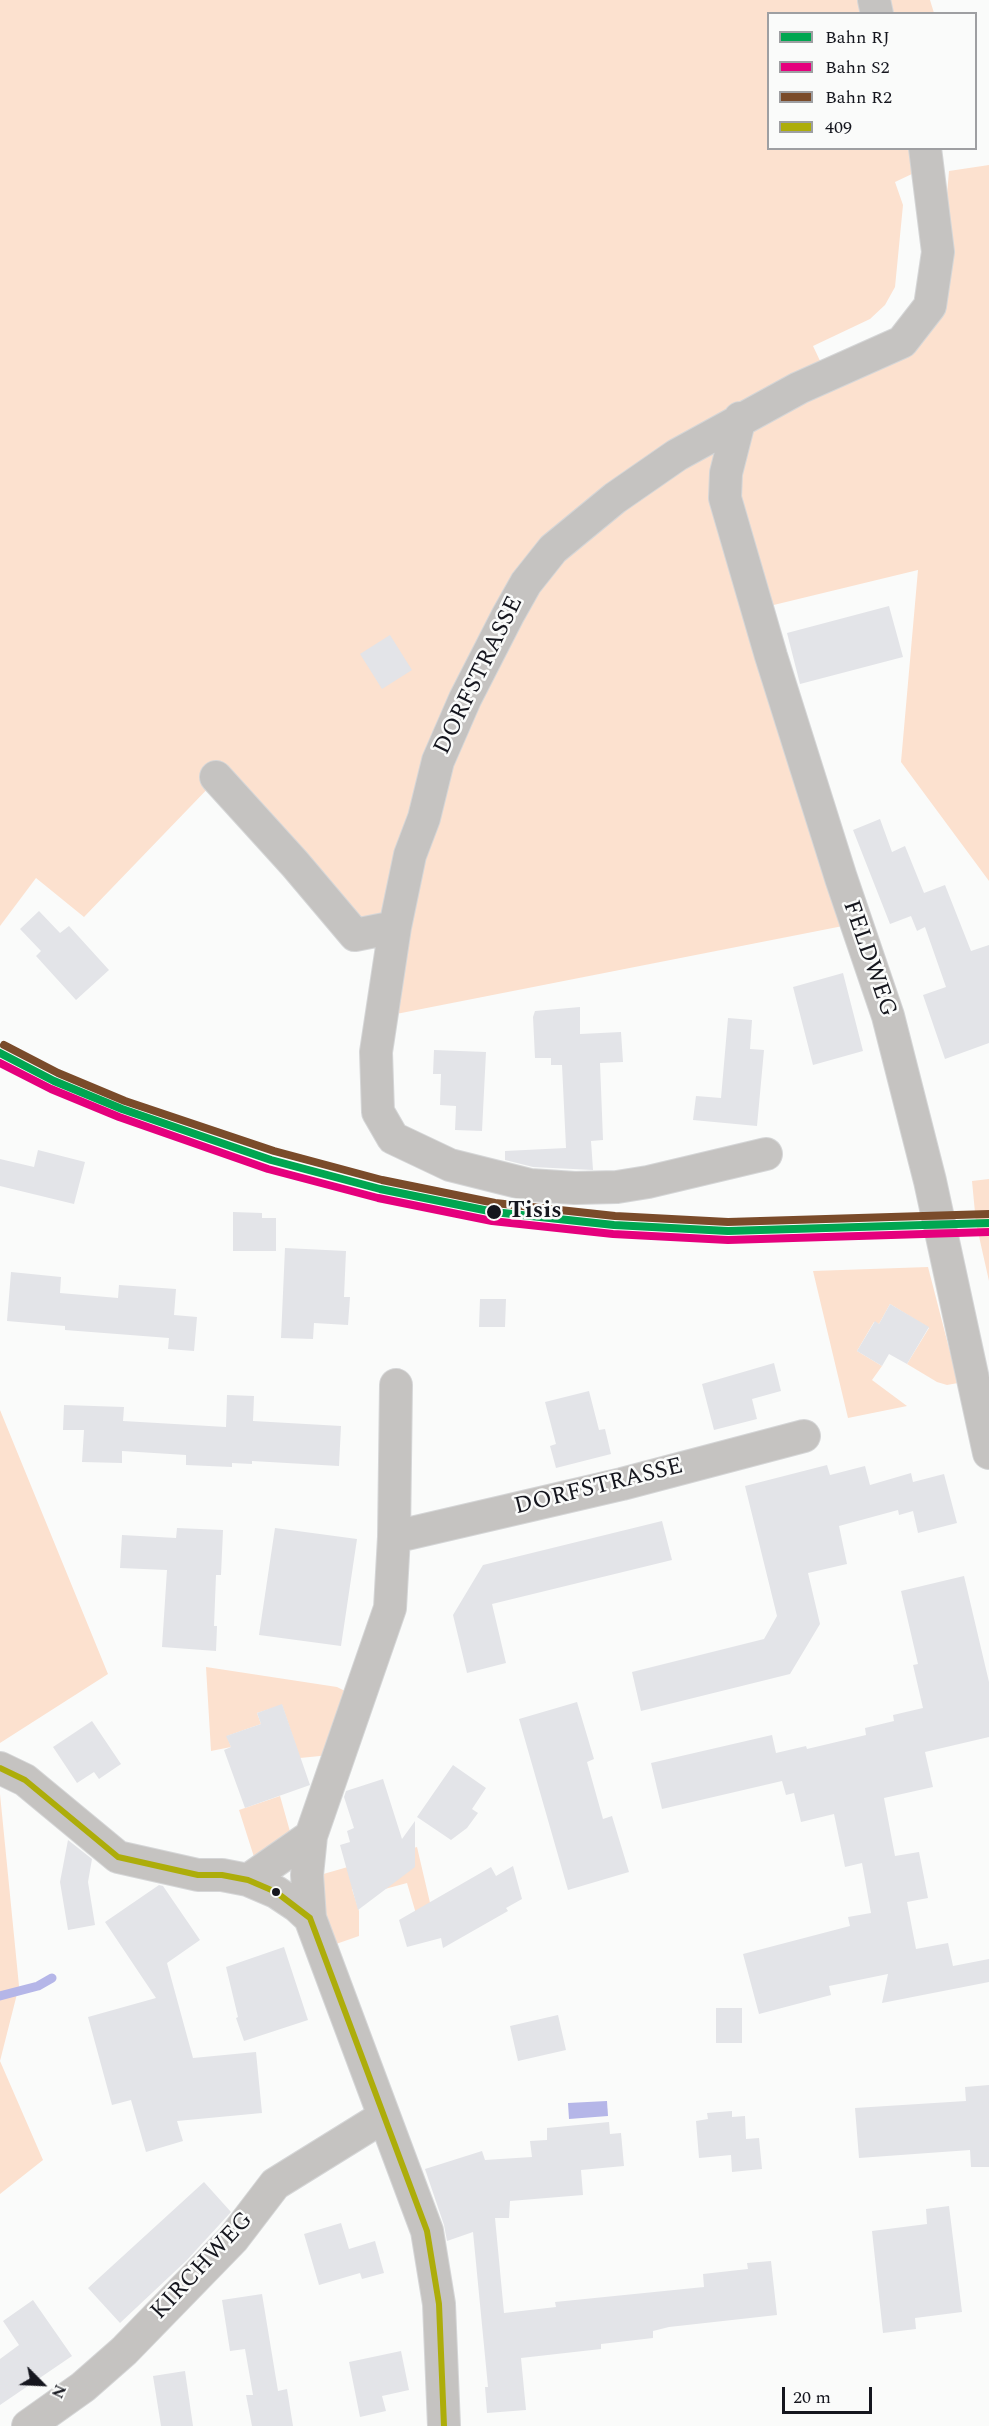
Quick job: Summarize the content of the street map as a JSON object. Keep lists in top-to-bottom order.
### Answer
{
  "streets": {
    "street": ["DORFSTRASSE", "FELDWEG", "KIRCHWEG"]
  },
  "crossings": [
    ["DORFSTRASSE", "FELDWEG"]
  ],
  "places": ["Tisis"],
  "lines": [
    "rail line R2",
    "rail line RJ",
    "rail line S2",
    "transit line 409"
  ],
  "legend": [
    "Bahn RJ",
    "Bahn S2",
    "Bahn R2",
    "409"
  ],
  "scale_bar": "20 m",
  "north": "bottom right"
}
